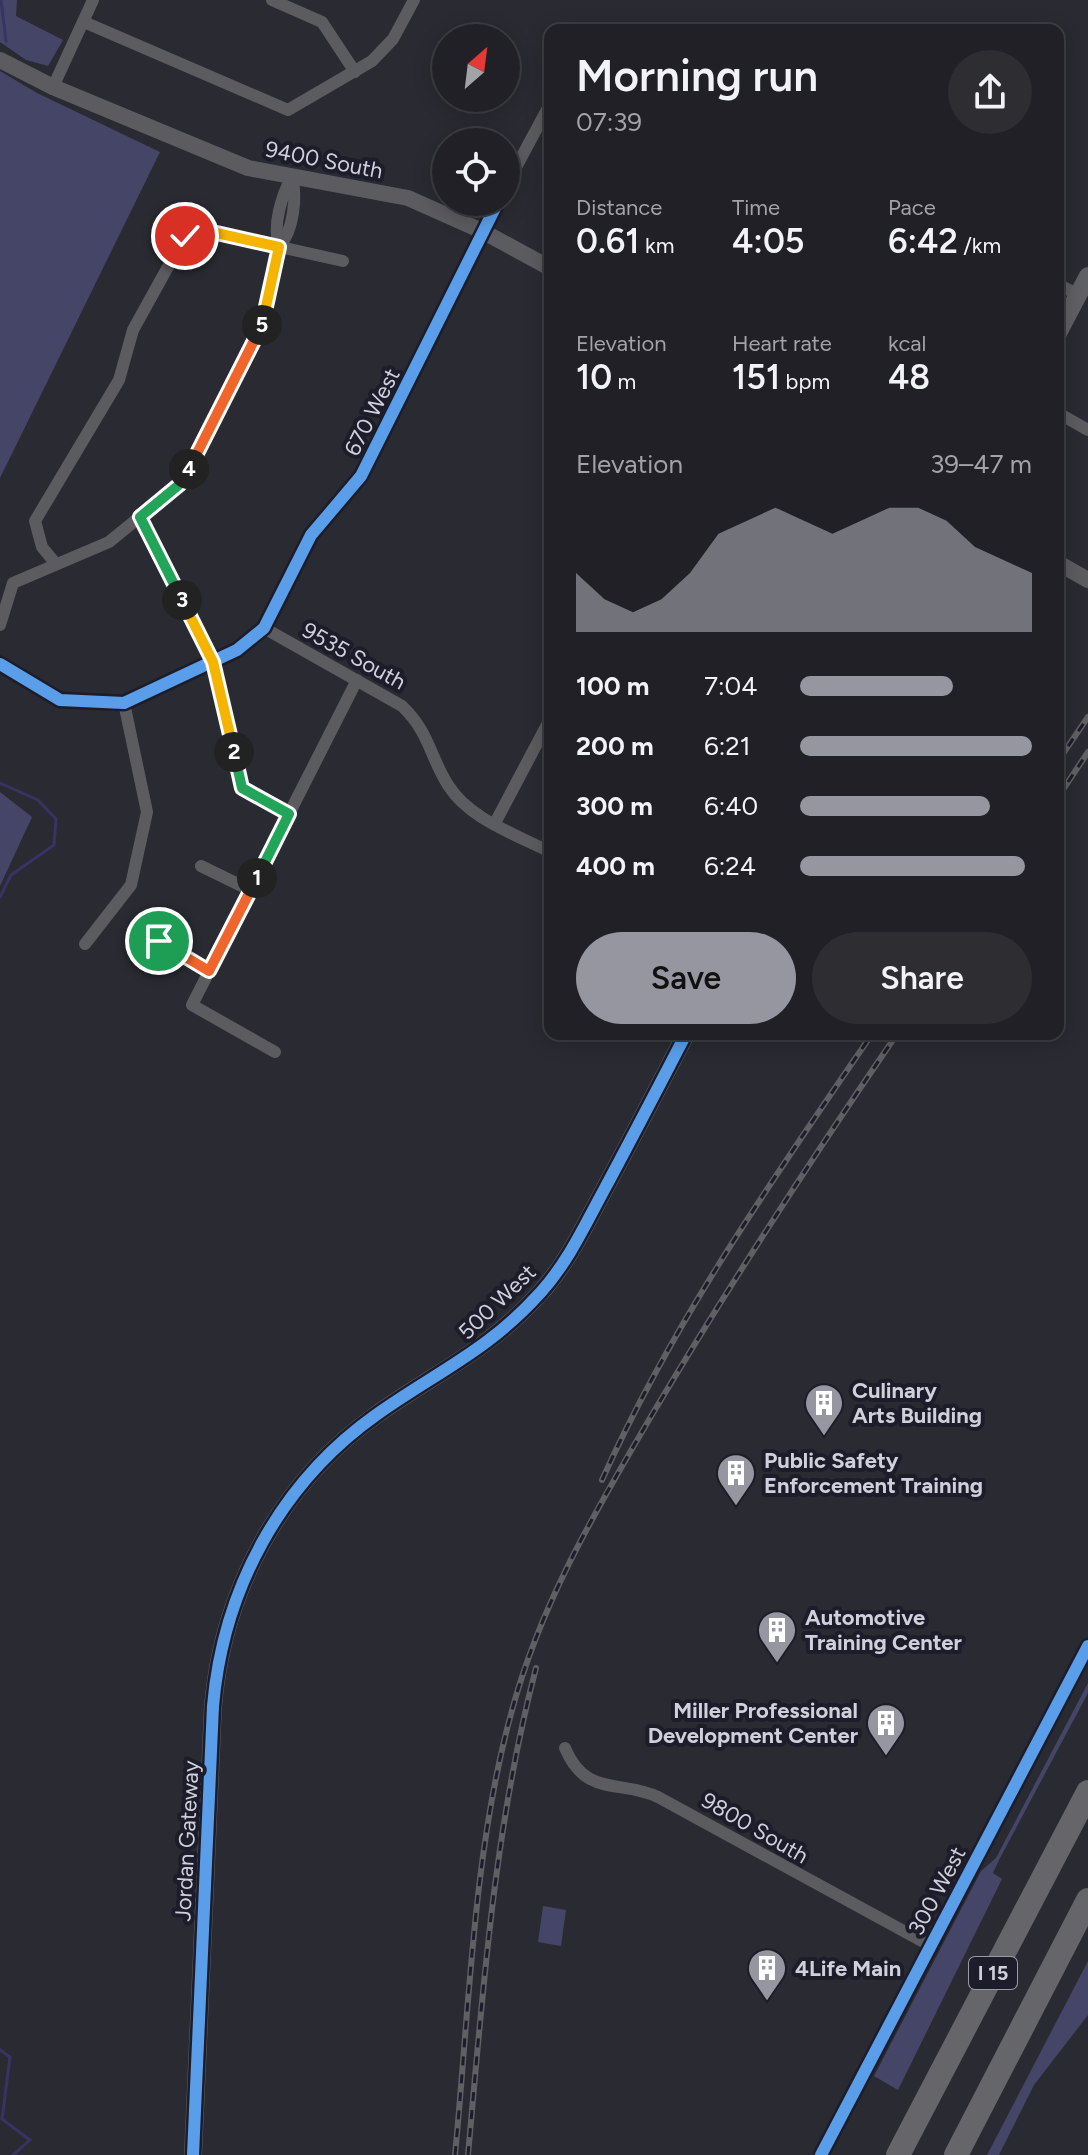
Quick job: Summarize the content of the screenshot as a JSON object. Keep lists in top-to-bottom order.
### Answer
{
  "streets": {
    "highway": ["I 15"],
    "main road": ["500 West", "Jordan Gateway"],
    "street": [
      "9400 South",
      "670 West",
      "9535 South",
      "9800 South",
      "300 West"
    ]
  },
  "crossings": [
    ["9400 South", "670 West"],
    ["670 West", "9535 South"],
    ["500 West", "Jordan Gateway"],
    ["9800 South", "300 West"]
  ],
  "places": {
    "building": [
      "Culinary Arts Building",
      "Public Safety Enforcement Training",
      "Automotive Training Center",
      "Miller Professional Development Center",
      "4Life Main"
    ]
  },
  "north": "top right",
  "page": {
    "heading": ["Morning run", "07:39"],
    "stats": [
      ["Distance", "0.61 km"],
      ["Time", "4:05"],
      ["Pace", "6:42 /km"],
      ["Elevation", "10 m"],
      ["Heart rate", "151 bpm"],
      ["kcal", "48"]
    ],
    "pins": [
      "5",
      "4",
      "3",
      "2",
      "1"
    ],
    "chart": ["Elevation", "39–47 m"],
    "list": [
      {
        "name": "100 m",
        "note": "7:04"
      },
      {
        "name": "200 m",
        "note": "6:21"
      },
      {
        "name": "300 m",
        "note": "6:40"
      },
      {
        "name": "400 m",
        "note": "6:24"
      }
    ],
    "buttons": ["Save", "Share"]
  }
}
